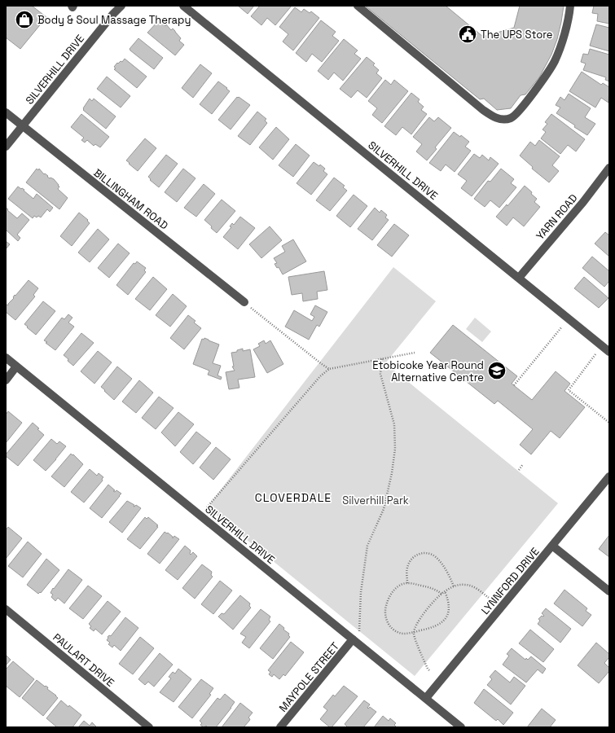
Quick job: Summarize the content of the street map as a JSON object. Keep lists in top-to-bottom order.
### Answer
{
  "streets": {
    "street": [
      "SILVERHILL DRIVE",
      "BILLINGHAM ROAD",
      "YARN ROAD",
      "LYNNFORD DRIVE",
      "PAULART DRIVE",
      "MAYPOLE STREET"
    ]
  },
  "crossings": [
    ["SILVERHILL DRIVE", "BILLINGHAM ROAD"],
    ["SILVERHILL DRIVE", "YARN ROAD"],
    ["SILVERHILL DRIVE", "LYNNFORD DRIVE"],
    ["SILVERHILL DRIVE", "MAYPOLE STREET"]
  ],
  "districts": ["CLOVERDALE"],
  "parks": ["Silverhill Park"],
  "places": {
    "shop": ["Body & Soul Massage Therapy"],
    "public building": ["The UPS Store"],
    "school or university": ["Etobicoke Year Round Alternative Centre"]
  }
}
